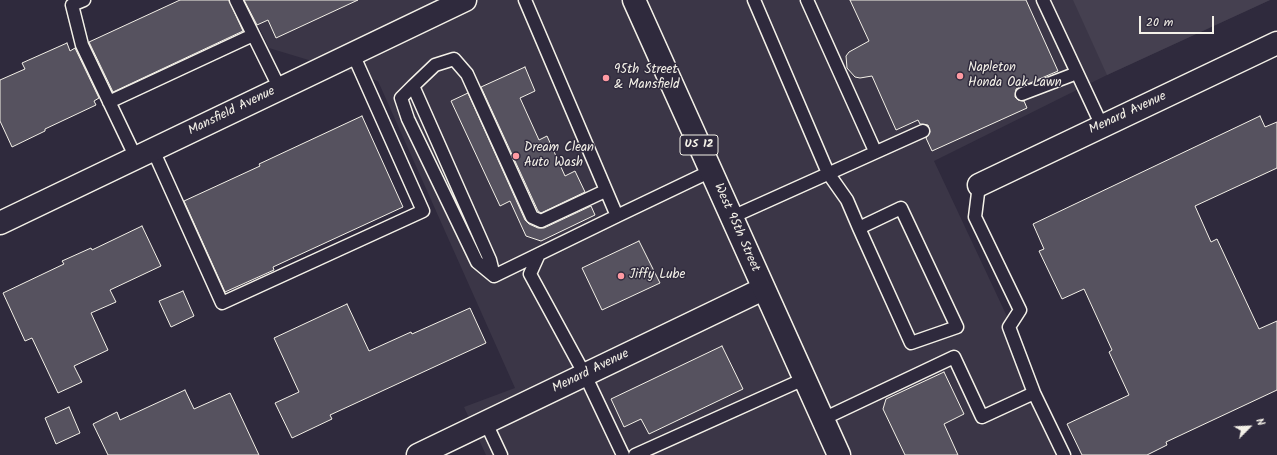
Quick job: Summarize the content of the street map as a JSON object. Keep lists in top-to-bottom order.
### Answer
{
  "streets": {
    "street": [
      "Mansfield Avenue",
      "Menard Avenue",
      "US 12",
      "West 95th Street"
    ]
  },
  "crossings": [
    ["Menard Avenue", "West 95th Street"]
  ],
  "places": [
    "Napleton Honda Oak Lawn",
    "95th Street & Mansfield",
    "Dream Clean Auto Wash",
    "Jiffy Lube"
  ],
  "scale_bar": "20 m",
  "north": "top right"
}
